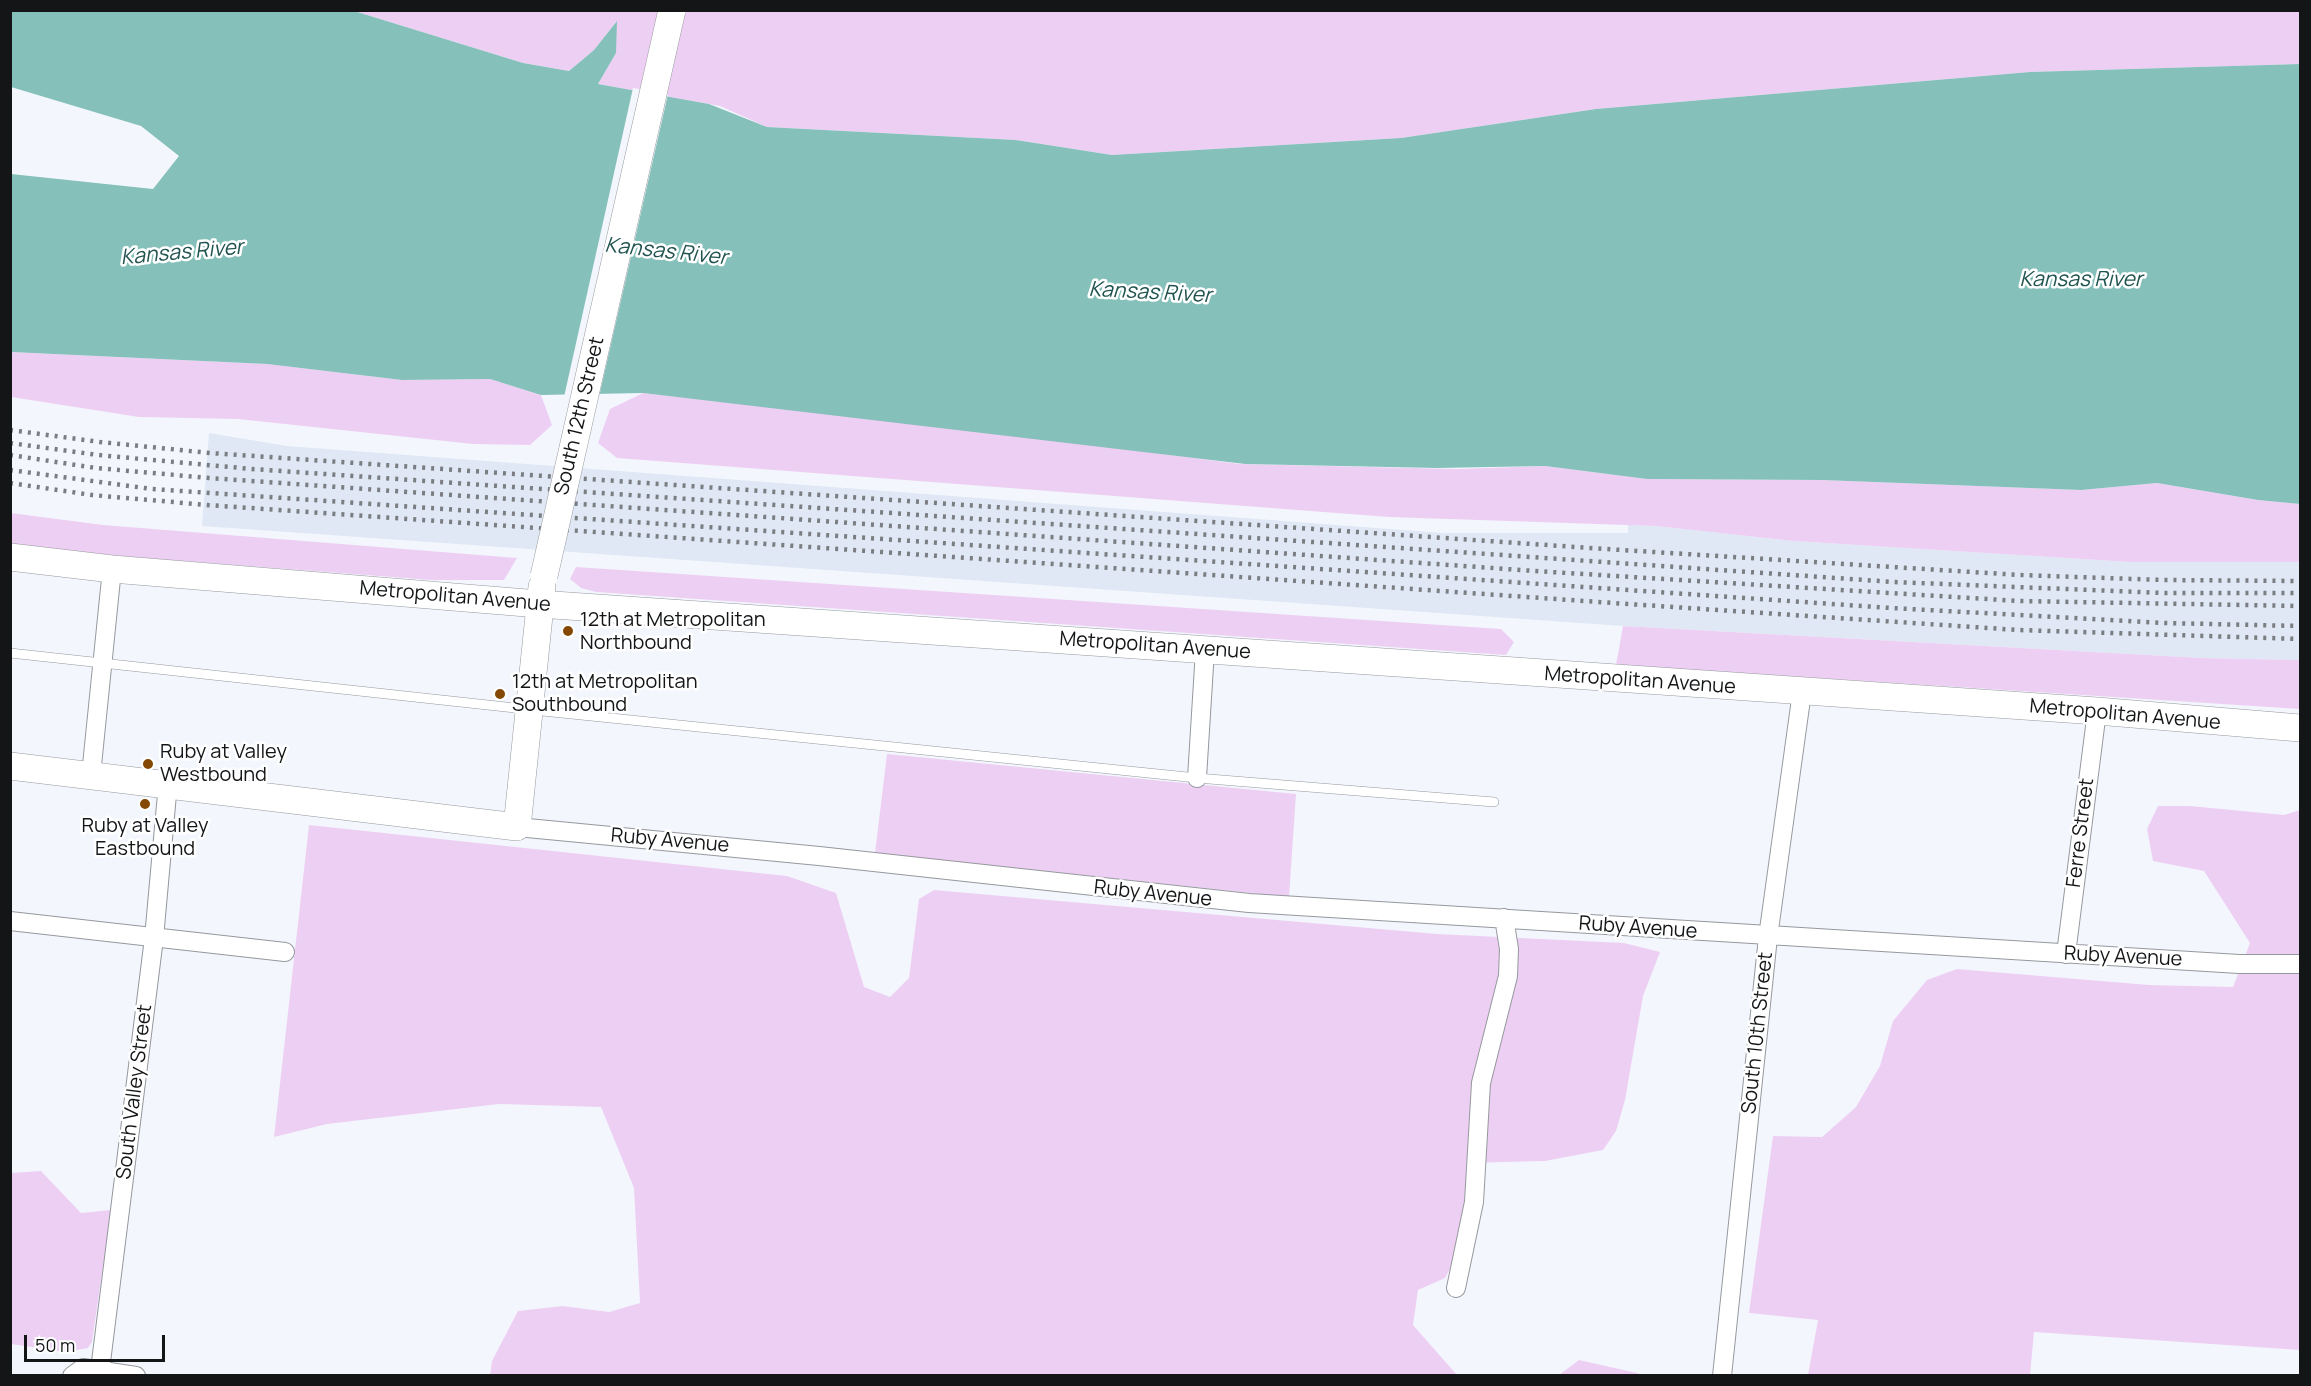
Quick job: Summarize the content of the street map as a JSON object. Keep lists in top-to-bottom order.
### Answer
{
  "streets": {
    "main road": ["South 12th Street", "Metropolitan Avenue", "Ruby Avenue"],
    "street": ["Ferre Street", "South 10th Street", "South Valley Street"]
  },
  "crossings": [
    ["South 12th Street", "Metropolitan Avenue"],
    ["South 12th Street", "Ruby Avenue"],
    ["Metropolitan Avenue", "Ferre Street"],
    ["Metropolitan Avenue", "South 10th Street"],
    ["Ferre Street", "Ruby Avenue"],
    ["Ruby Avenue", "South 10th Street"],
    ["Ruby Avenue", "South Valley Street"]
  ],
  "water": ["Kansas River"],
  "places": [
    "12th at Metropolitan Northbound",
    "12th at Metropolitan Southbound",
    "Ruby at Valley Westbound",
    "Ruby at Valley Eastbound"
  ],
  "scale_bar": "50 m"
}
